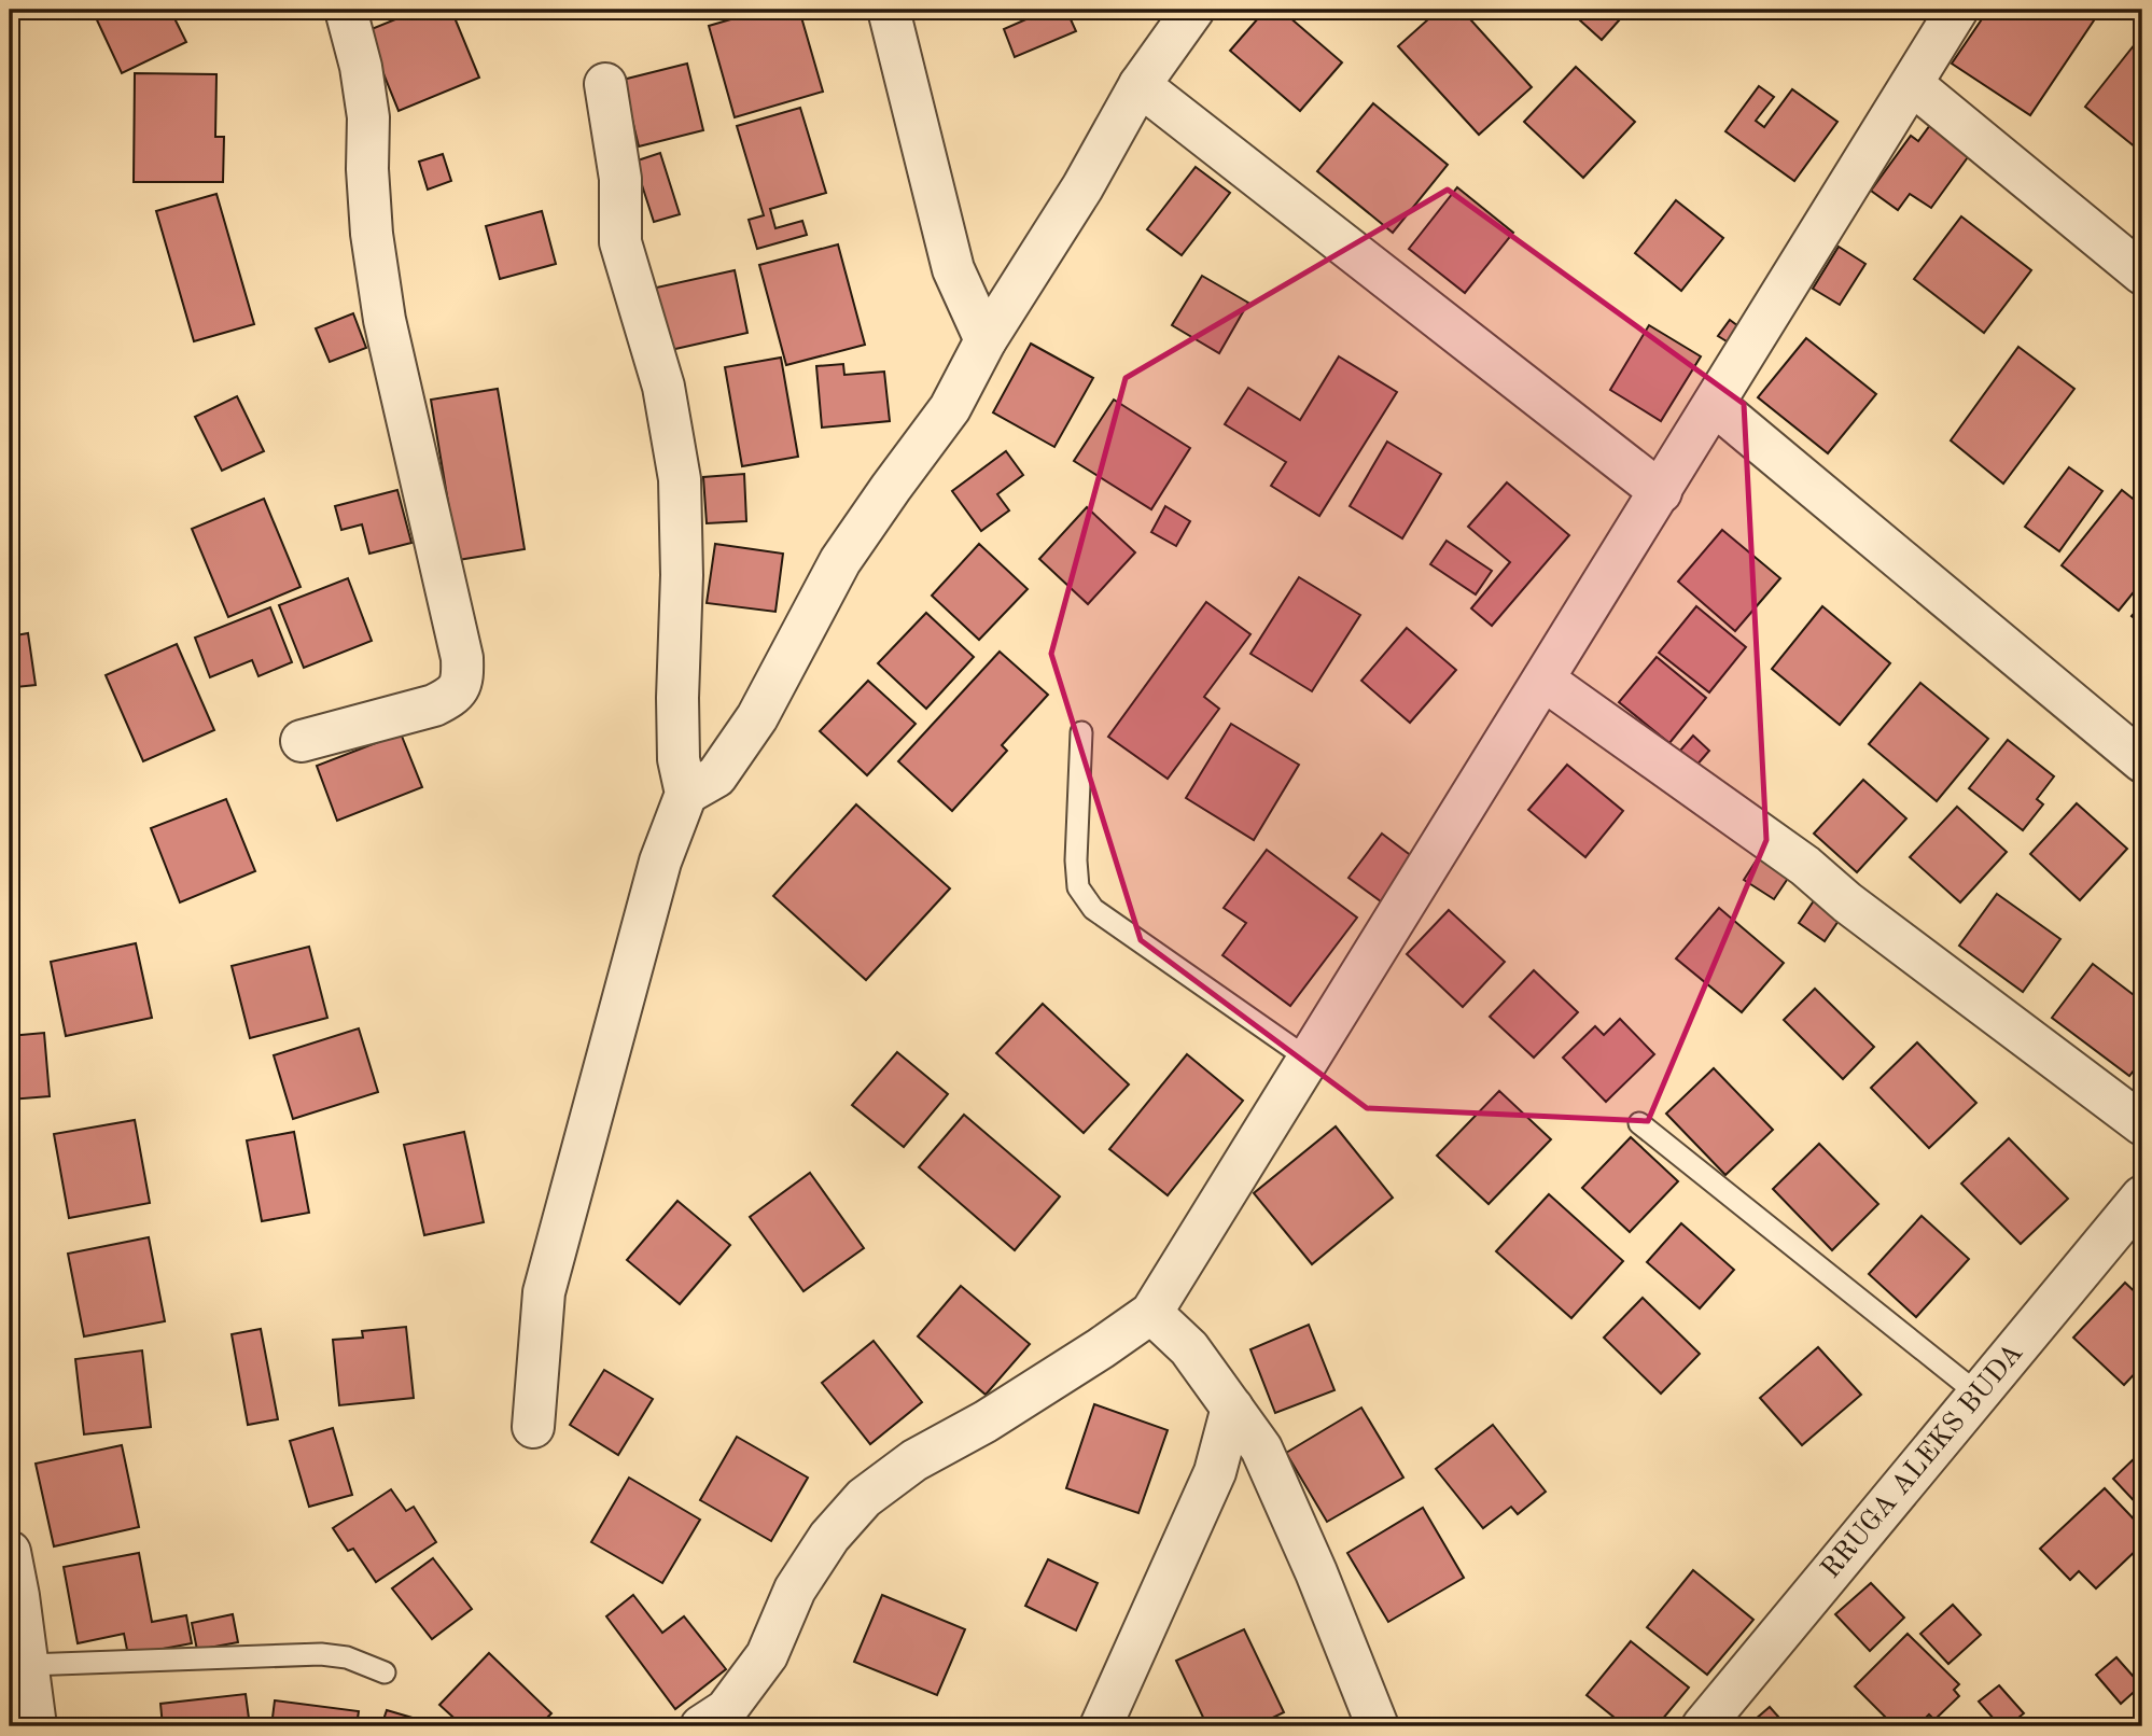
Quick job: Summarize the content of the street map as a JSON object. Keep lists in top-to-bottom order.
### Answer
{
  "streets": {
    "street": ["RRUGA ALEKS BUDA"]
  }
}
